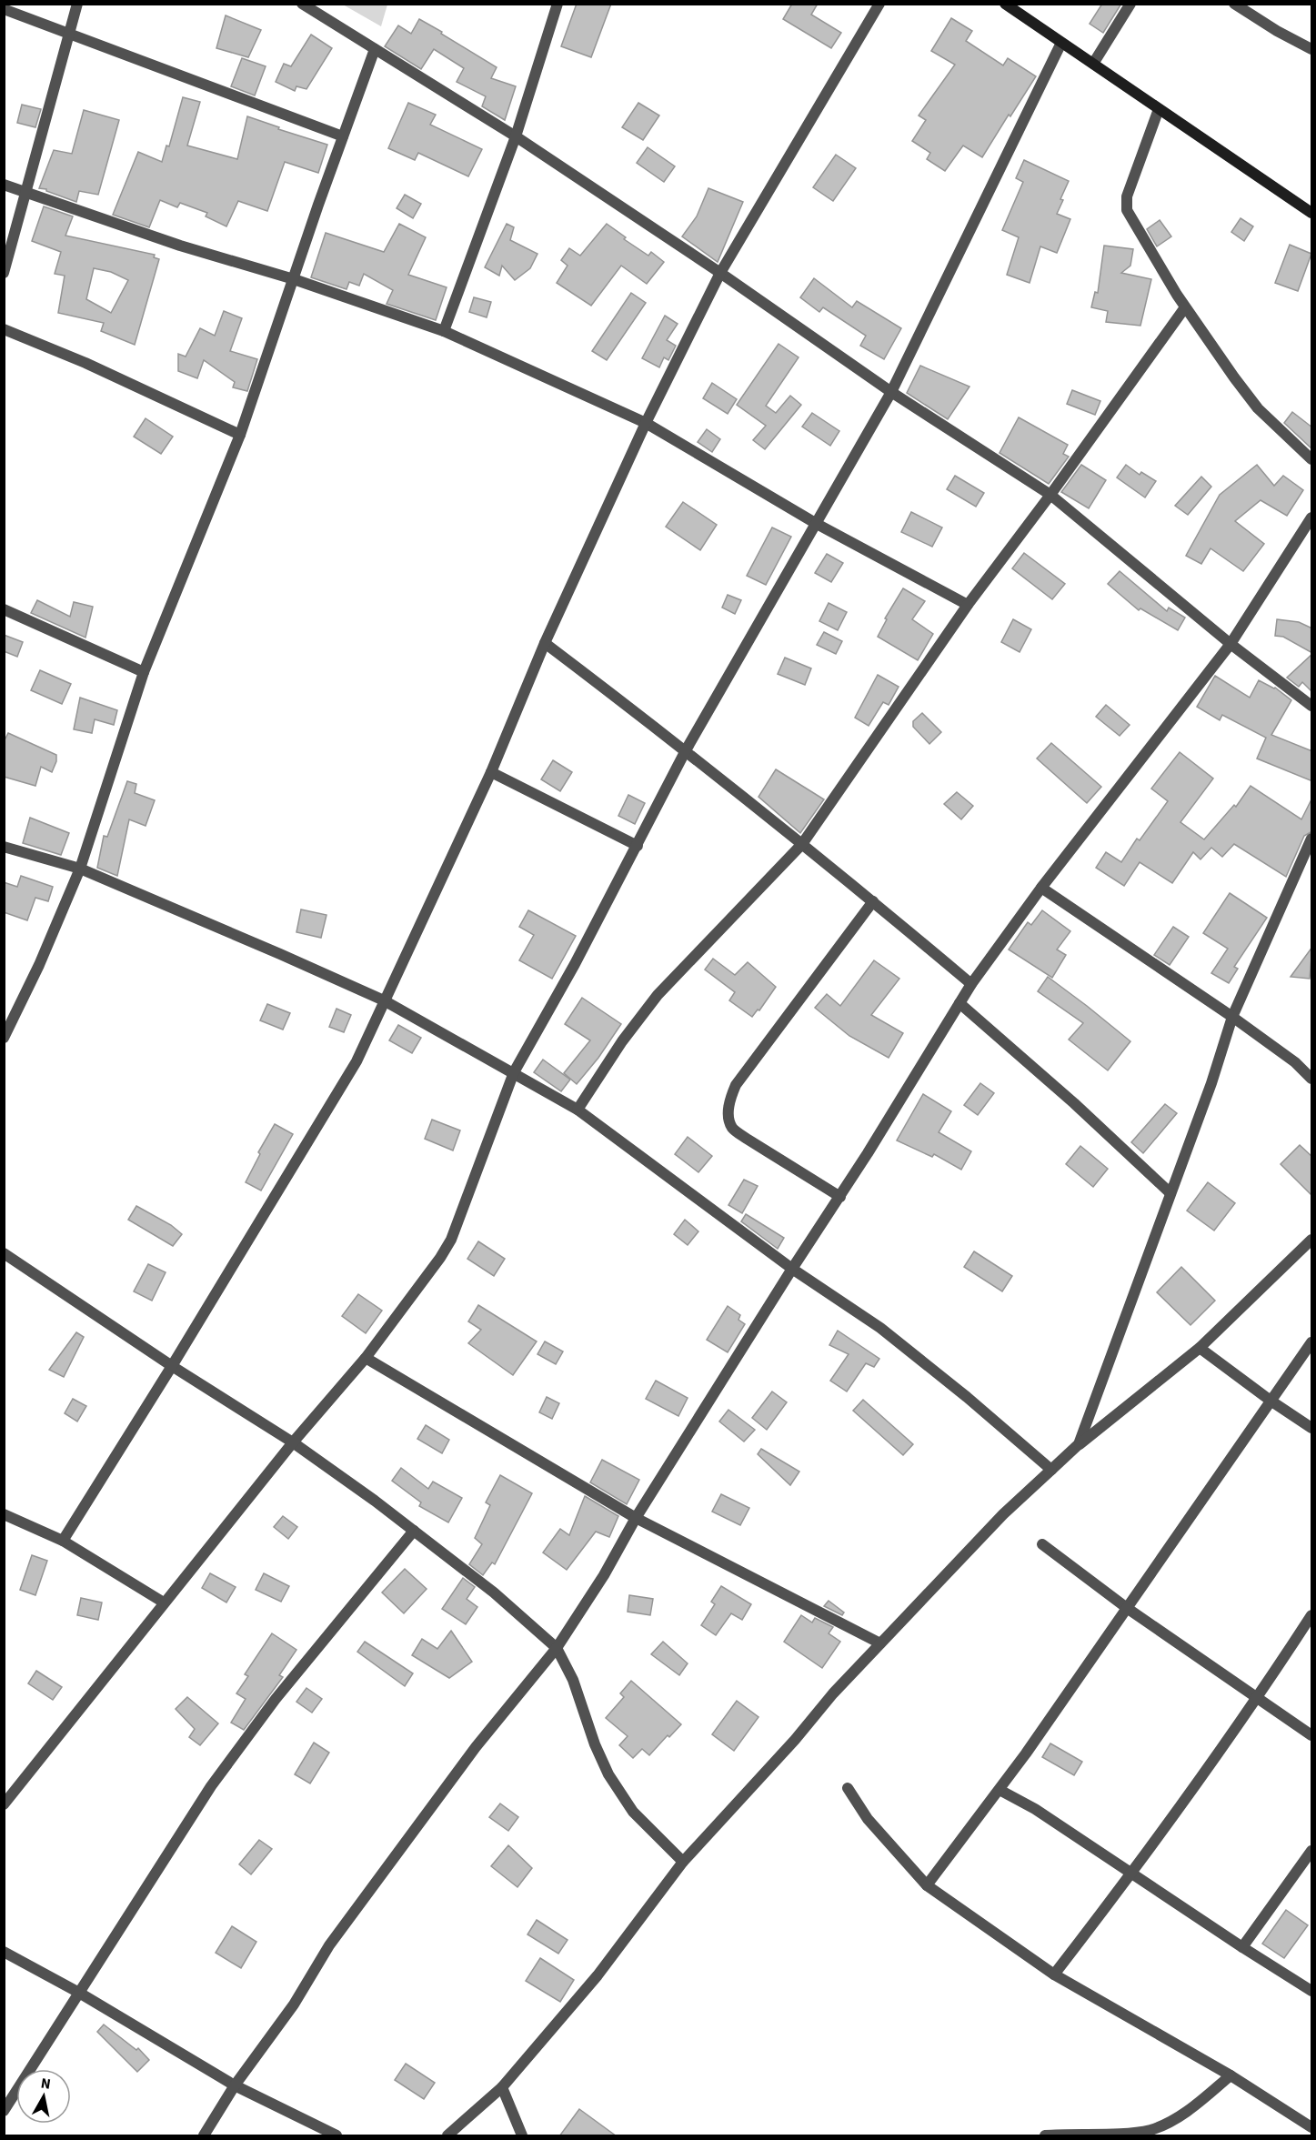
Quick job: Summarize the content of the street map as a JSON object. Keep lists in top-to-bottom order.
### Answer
{
  "north": "top"
}
